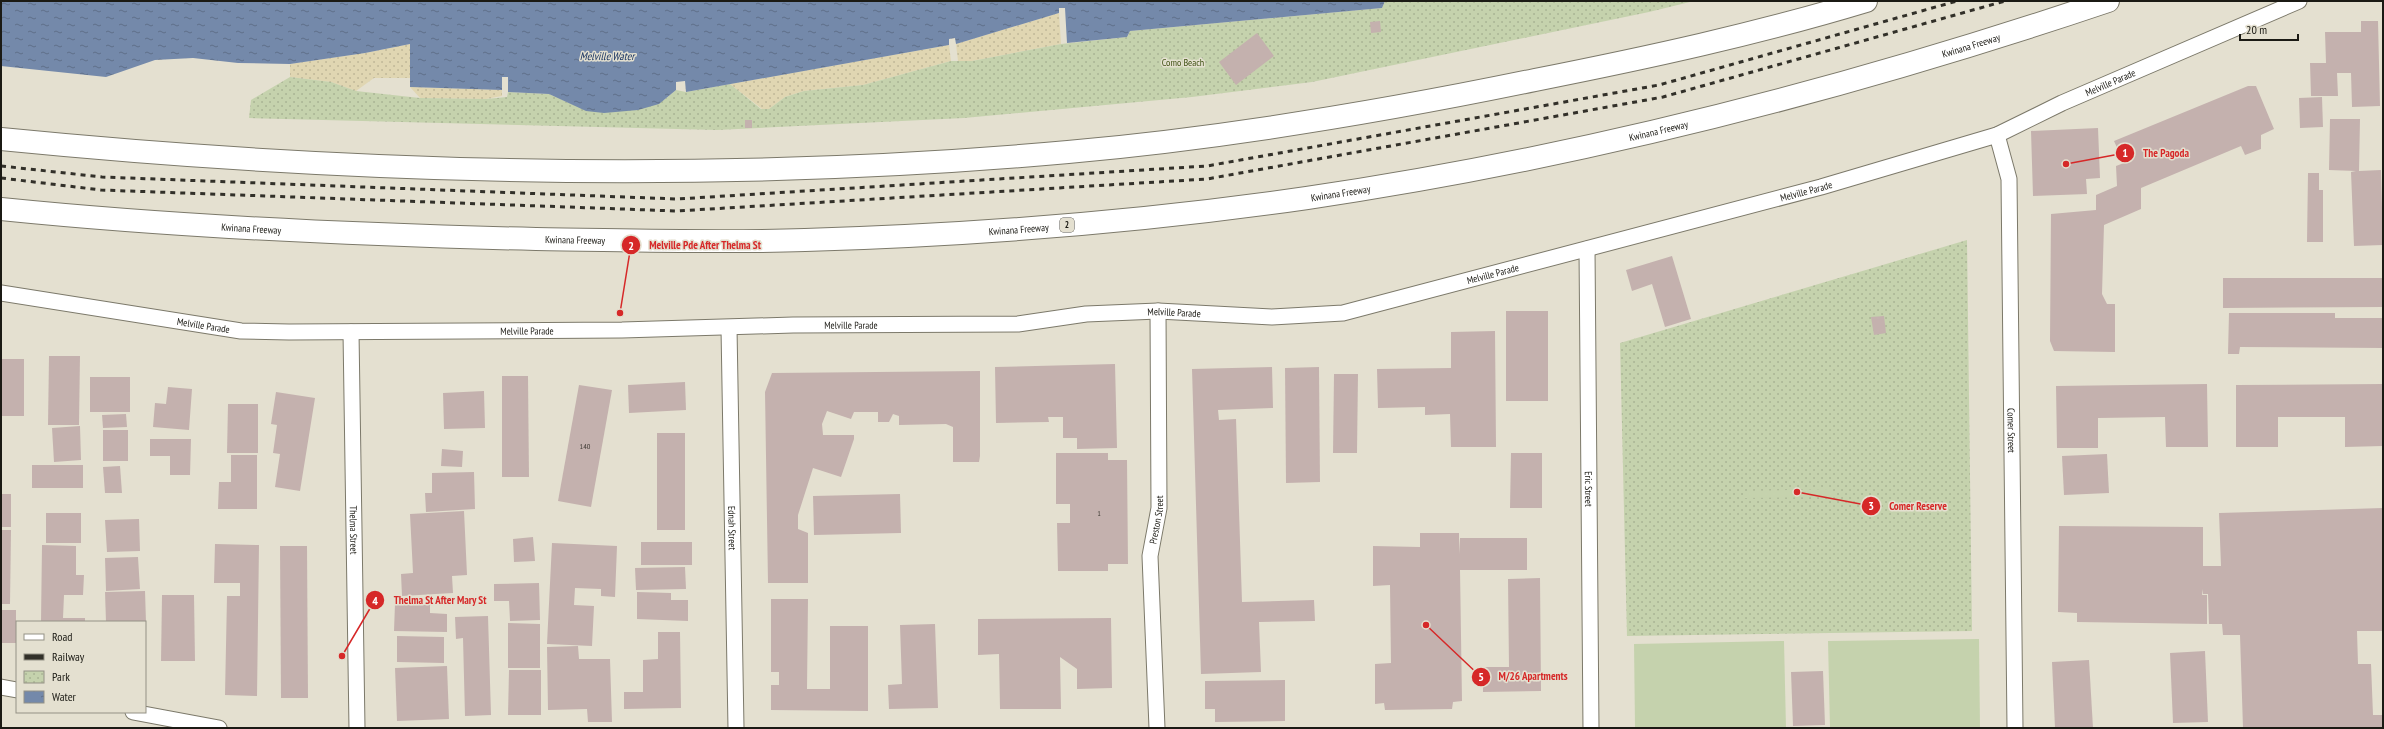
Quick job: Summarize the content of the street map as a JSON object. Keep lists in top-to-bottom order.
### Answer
{
  "streets": {
    "highway": ["Kwinana Freeway", "2"],
    "street": [
      "Melville Parade",
      "Comer Street",
      "Eric Street",
      "Preston Street",
      "Ednah Street",
      "Thelma Street"
    ]
  },
  "crossings": [
    ["Melville Parade", "Comer Street"],
    ["Melville Parade", "Eric Street"],
    ["Melville Parade", "Preston Street"],
    ["Melville Parade", "Ednah Street"],
    ["Melville Parade", "Thelma Street"]
  ],
  "water": ["Melville Water"],
  "parks": ["Como Beach"],
  "places": [
    "The Pagoda",
    "Melville Pde After Thelma St",
    "Comer Reserve",
    "M/26 Apartments",
    "Thelma St After Mary St"
  ],
  "house_numbers": ["140", "1"],
  "legend": [
    "Road",
    "Railway",
    "Park",
    "Water"
  ],
  "scale_bar": "20 m"
}
